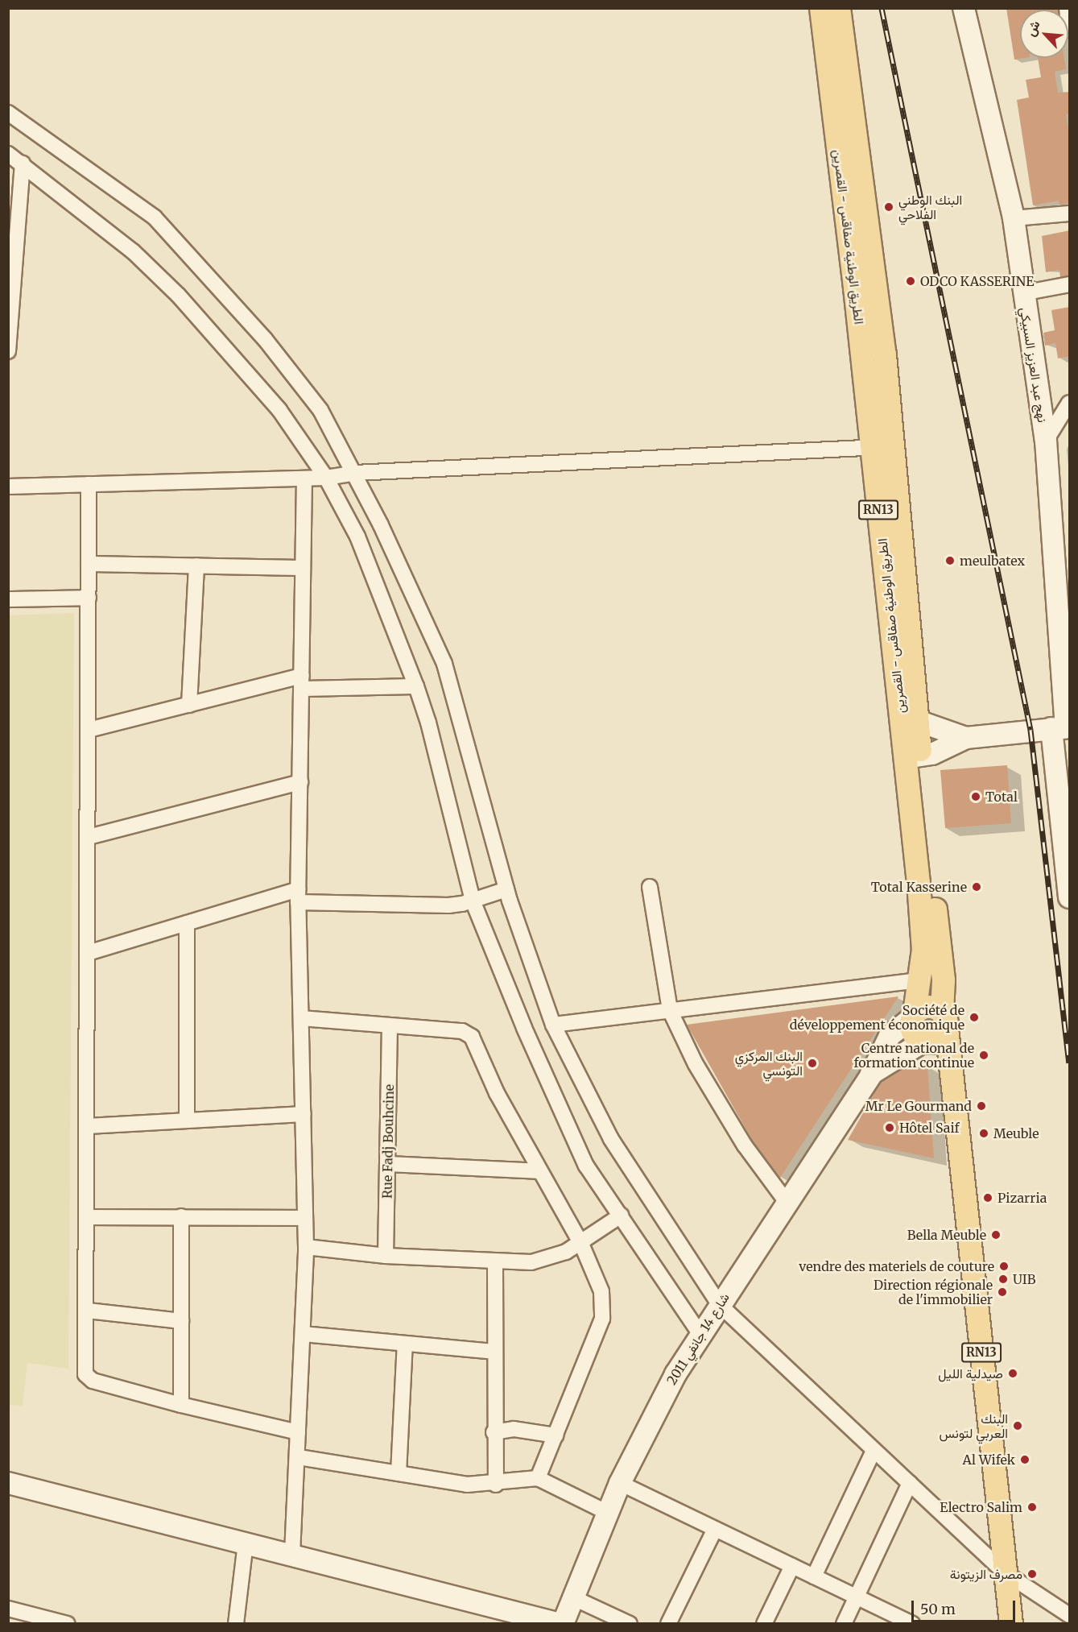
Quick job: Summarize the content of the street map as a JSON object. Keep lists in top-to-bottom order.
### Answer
{
  "streets": {
    "main road": ["الطريق الوطنية صفاقس - القصرين", "RN13"],
    "street": ["نهج عبد العزيز السبيكي", "Rue Fadj Bouhcine", "شارع 14 جانفي 2011"]
  },
  "crossings": [
    ["الطريق الوطنية صفاقس - القصرين", "RN13"],
    ["الطريق الوطنية صفاقس - القصرين", "شارع 14 جانفي 2011"],
    ["RN13", "شارع 14 جانفي 2011"]
  ],
  "places": [
    "البنك الوطني الفلاحي",
    "ODCO KASSERINE",
    "meulbatex",
    "Total",
    "Total Kasserine",
    "Société de développement économique",
    "Centre national de formation continue",
    "البنك المركزي التونسي",
    "Mr Le Gourmand",
    "Hôtel Saif",
    "Meuble",
    "Pizarria",
    "Bella Meuble",
    "vendre des materiels de couture",
    "UIB",
    "Direction régionale de l'immobilier",
    "صيدلية الليل",
    "البنك العربي لتونس",
    "Al Wifek",
    "Electro Salim",
    "مصرف الزيتونة"
  ],
  "scale_bar": "50 m",
  "north": "top left"
}
